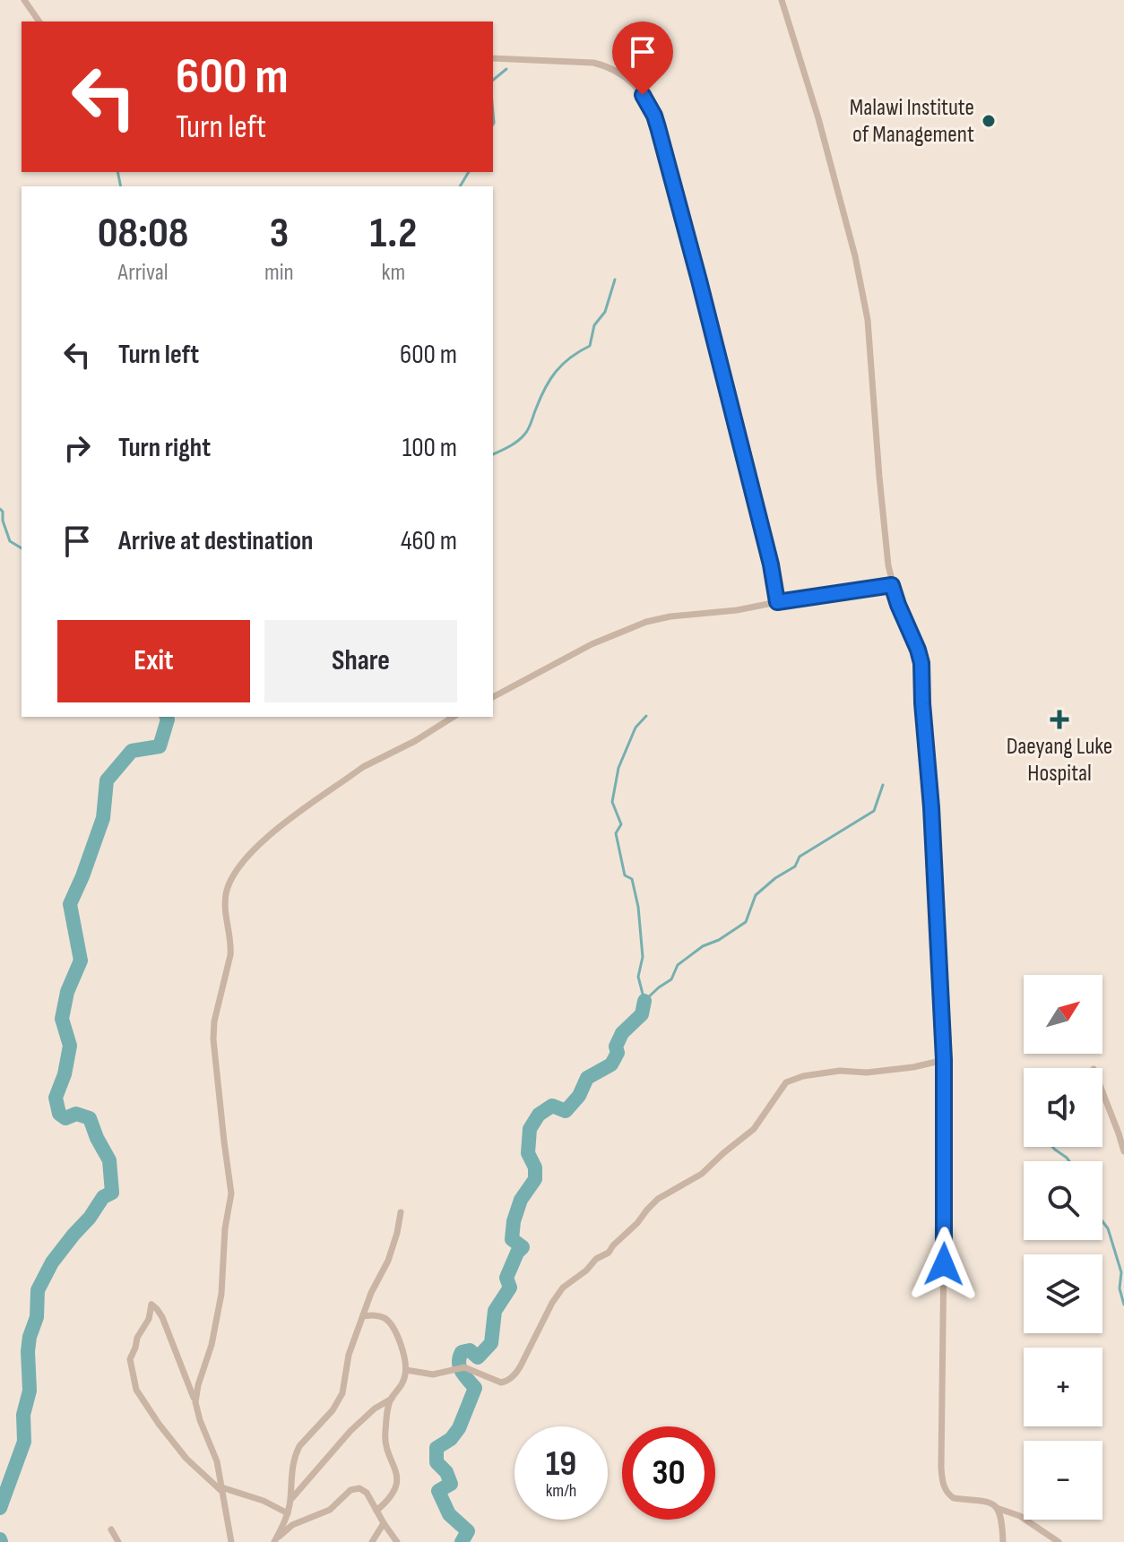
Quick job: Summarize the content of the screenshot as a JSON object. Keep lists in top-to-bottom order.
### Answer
{
  "places": {
    "other": ["Malawi Institute of Management"],
    "health": ["Daeyang Luke Hospital"]
  },
  "north": "top right",
  "page": {
    "turn": ["600 m", "Turn left"],
    "eta": [
      "08:08",
      "Arrival",
      "3",
      "min",
      "1.2",
      "km"
    ],
    "list": [
      {
        "name": "Turn left",
        "value": "600 m"
      },
      {
        "name": "Turn right",
        "value": "100 m"
      },
      {
        "name": "Arrive at destination",
        "value": "460 m"
      }
    ],
    "buttons": ["Exit", "Share"],
    "map_buttons": ["+", "−"],
    "speed": "19 km/h",
    "limit": "30"
  }
}
